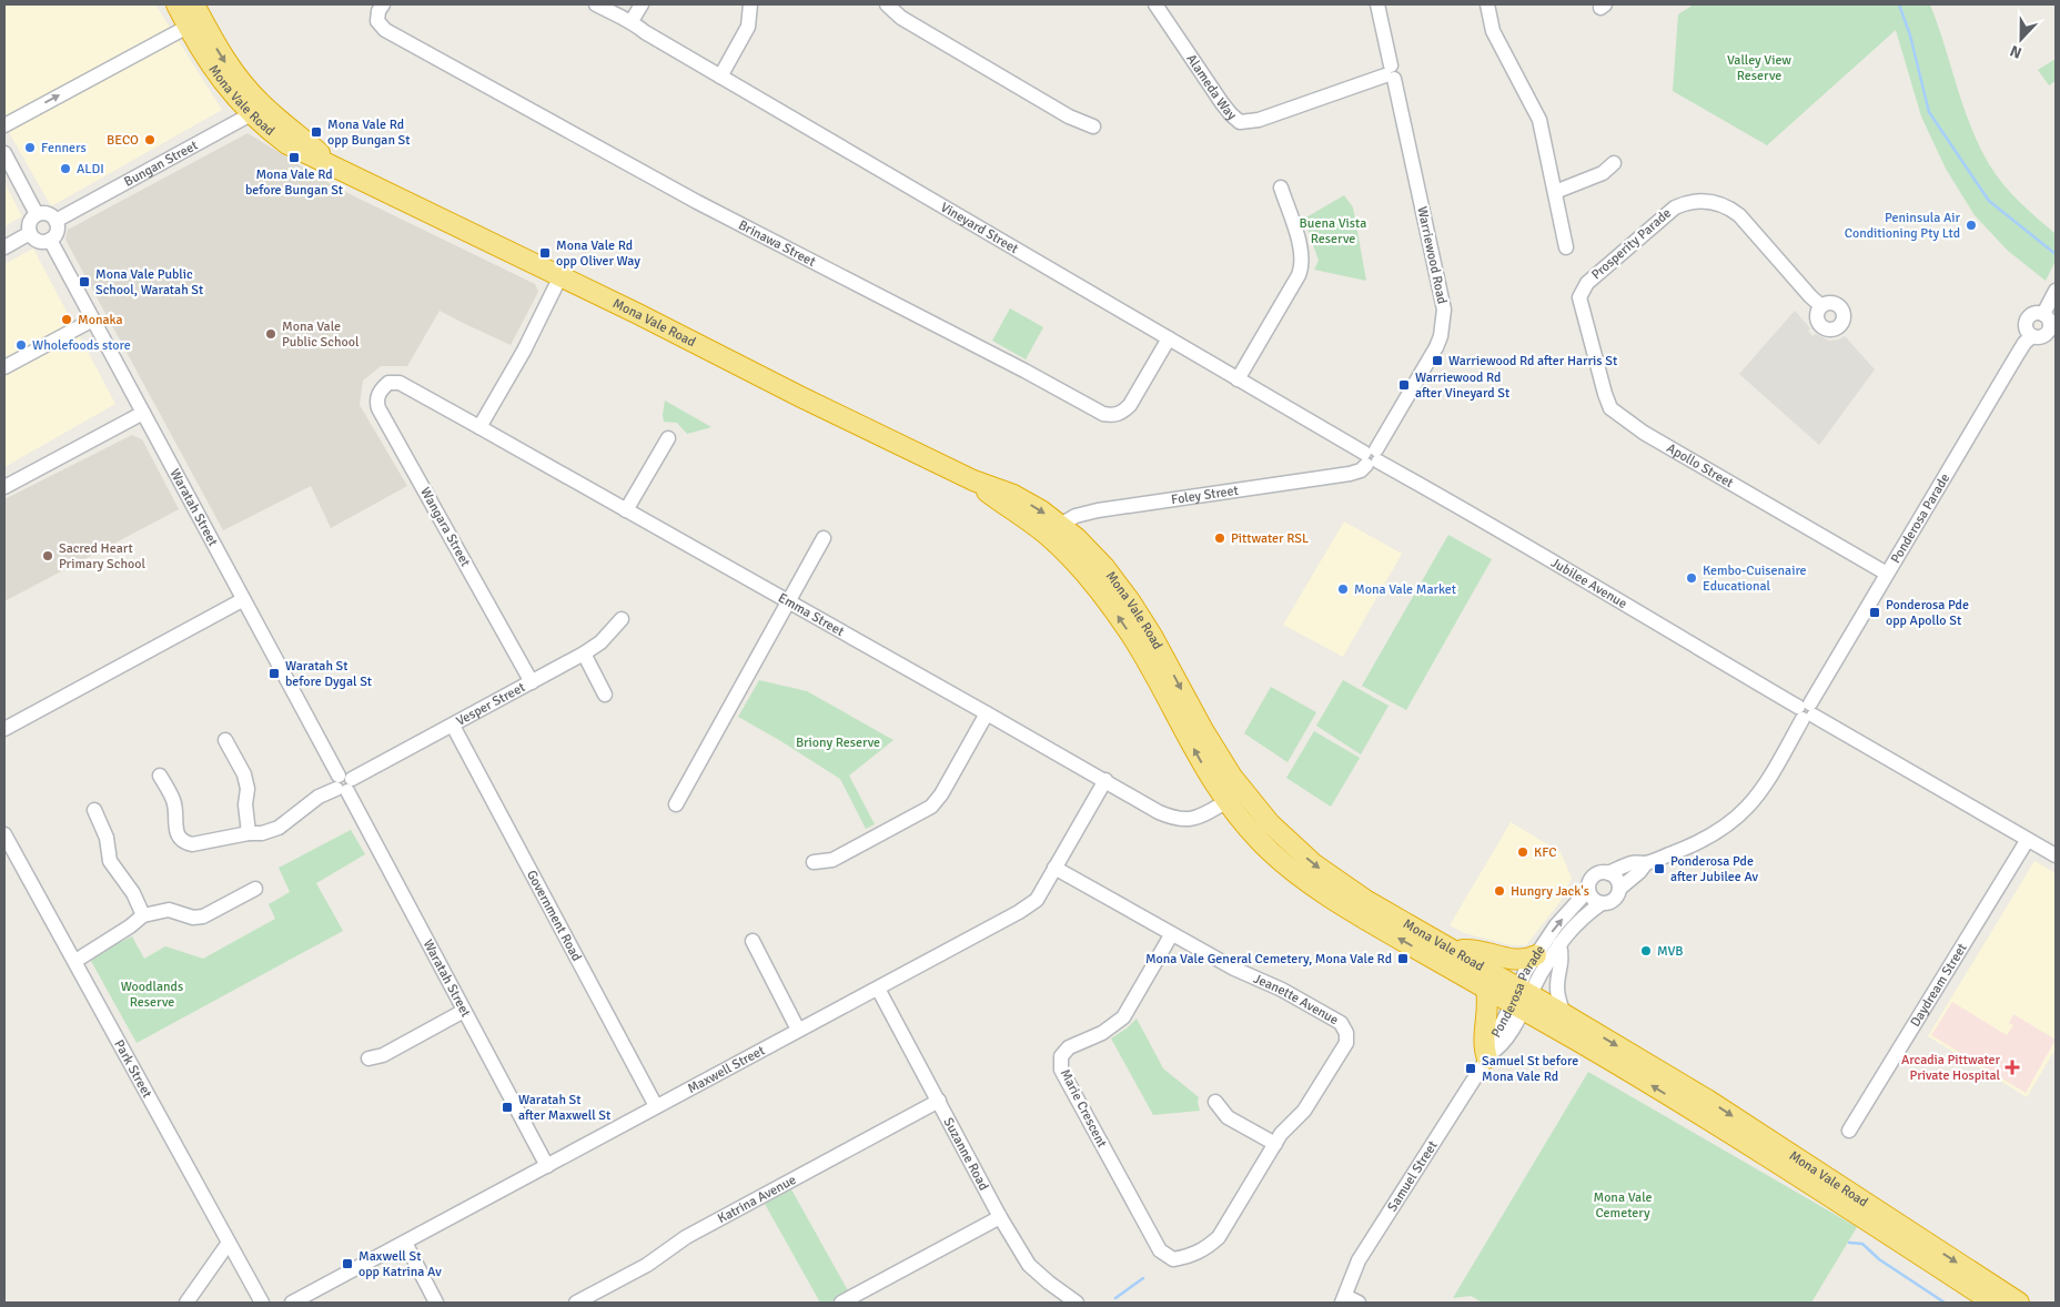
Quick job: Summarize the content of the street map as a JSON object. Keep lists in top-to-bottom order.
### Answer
{
  "streets": {
    "highway": ["Mona Vale Road"],
    "street": [
      "Alameda Way",
      "Bungan Street",
      "Vineyard Street",
      "Brinawa Street",
      "Prosperity Parade",
      "Warriewood Road",
      "Apollo Street",
      "Foley Street",
      "Waratah Street",
      "Ponderosa Parade",
      "Wangara Street",
      "Jubilee Avenue",
      "Emma Street",
      "Vesper Street",
      "Government Road",
      "Daydream Street",
      "Jeanette Avenue",
      "Park Street",
      "Maxwell Street",
      "Marie Crescent",
      "Suzanne Road",
      "Samuel Street",
      "Katrina Avenue"
    ]
  },
  "crossings": [
    ["Alameda Way", "Warriewood Road"],
    ["Mona Vale Road", "Bungan Street"],
    ["Mona Vale Road", "Foley Street"],
    ["Mona Vale Road", "Ponderosa Parade"],
    ["Mona Vale Road", "Emma Street"],
    ["Bungan Street", "Waratah Street"],
    ["Vineyard Street", "Brinawa Street"],
    ["Vineyard Street", "Warriewood Road"],
    ["Vineyard Street", "Foley Street"],
    ["Vineyard Street", "Jubilee Avenue"],
    ["Prosperity Parade", "Apollo Street"],
    ["Warriewood Road", "Foley Street"],
    ["Warriewood Road", "Jubilee Avenue"],
    ["Apollo Street", "Ponderosa Parade"],
    ["Foley Street", "Jubilee Avenue"],
    ["Waratah Street", "Vesper Street"],
    ["Waratah Street", "Maxwell Street"],
    ["Ponderosa Parade", "Jubilee Avenue"],
    ["Ponderosa Parade", "Samuel Street"],
    ["Wangara Street", "Emma Street"],
    ["Wangara Street", "Vesper Street"],
    ["Jubilee Avenue", "Daydream Street"],
    ["Emma Street", "Maxwell Street"],
    ["Vesper Street", "Government Road"],
    ["Government Road", "Maxwell Street"],
    ["Jeanette Avenue", "Maxwell Street"],
    ["Jeanette Avenue", "Marie Crescent"],
    ["Maxwell Street", "Suzanne Road"],
    ["Suzanne Road", "Katrina Avenue"]
  ],
  "parks": [
    "Valley View Reserve",
    "Buena Vista Reserve",
    "Briony Reserve",
    "Woodlands Reserve",
    "Mona Vale Cemetery"
  ],
  "places": {
    "transit": [
      "Mona Vale Rd opp Bungan St",
      "Mona Vale Rd before Bungan St",
      "Mona Vale Rd opp Oliver Way",
      "Mona Vale Public School, Waratah St",
      "Warriewood Rd after Harris St",
      "Warriewood Rd after Vineyard St",
      "Ponderosa Pde opp Apollo St",
      "Waratah St before Dygal St",
      "Ponderosa Pde after Jubilee Av",
      "Mona Vale General Cemetery, Mona Vale Rd",
      "Samuel St before Mona Vale Rd",
      "Waratah St after Maxwell St",
      "Maxwell St opp Katrina Av"
    ],
    "other": [
      "BECO",
      "Fenners",
      "ALDI",
      "Peninsula Air Conditioning Pty Ltd",
      "Monaka",
      "Mona Vale Public School",
      "Wholefoods store",
      "Pittwater RSL",
      "Sacred Heart Primary School",
      "Kembo-Cuisenaire Educational",
      "Mona Vale Market",
      "KFC",
      "Hungry Jack's",
      "MVB"
    ],
    "health": ["Arcadia Pittwater Private Hospital"]
  },
  "north": "bottom"
}
